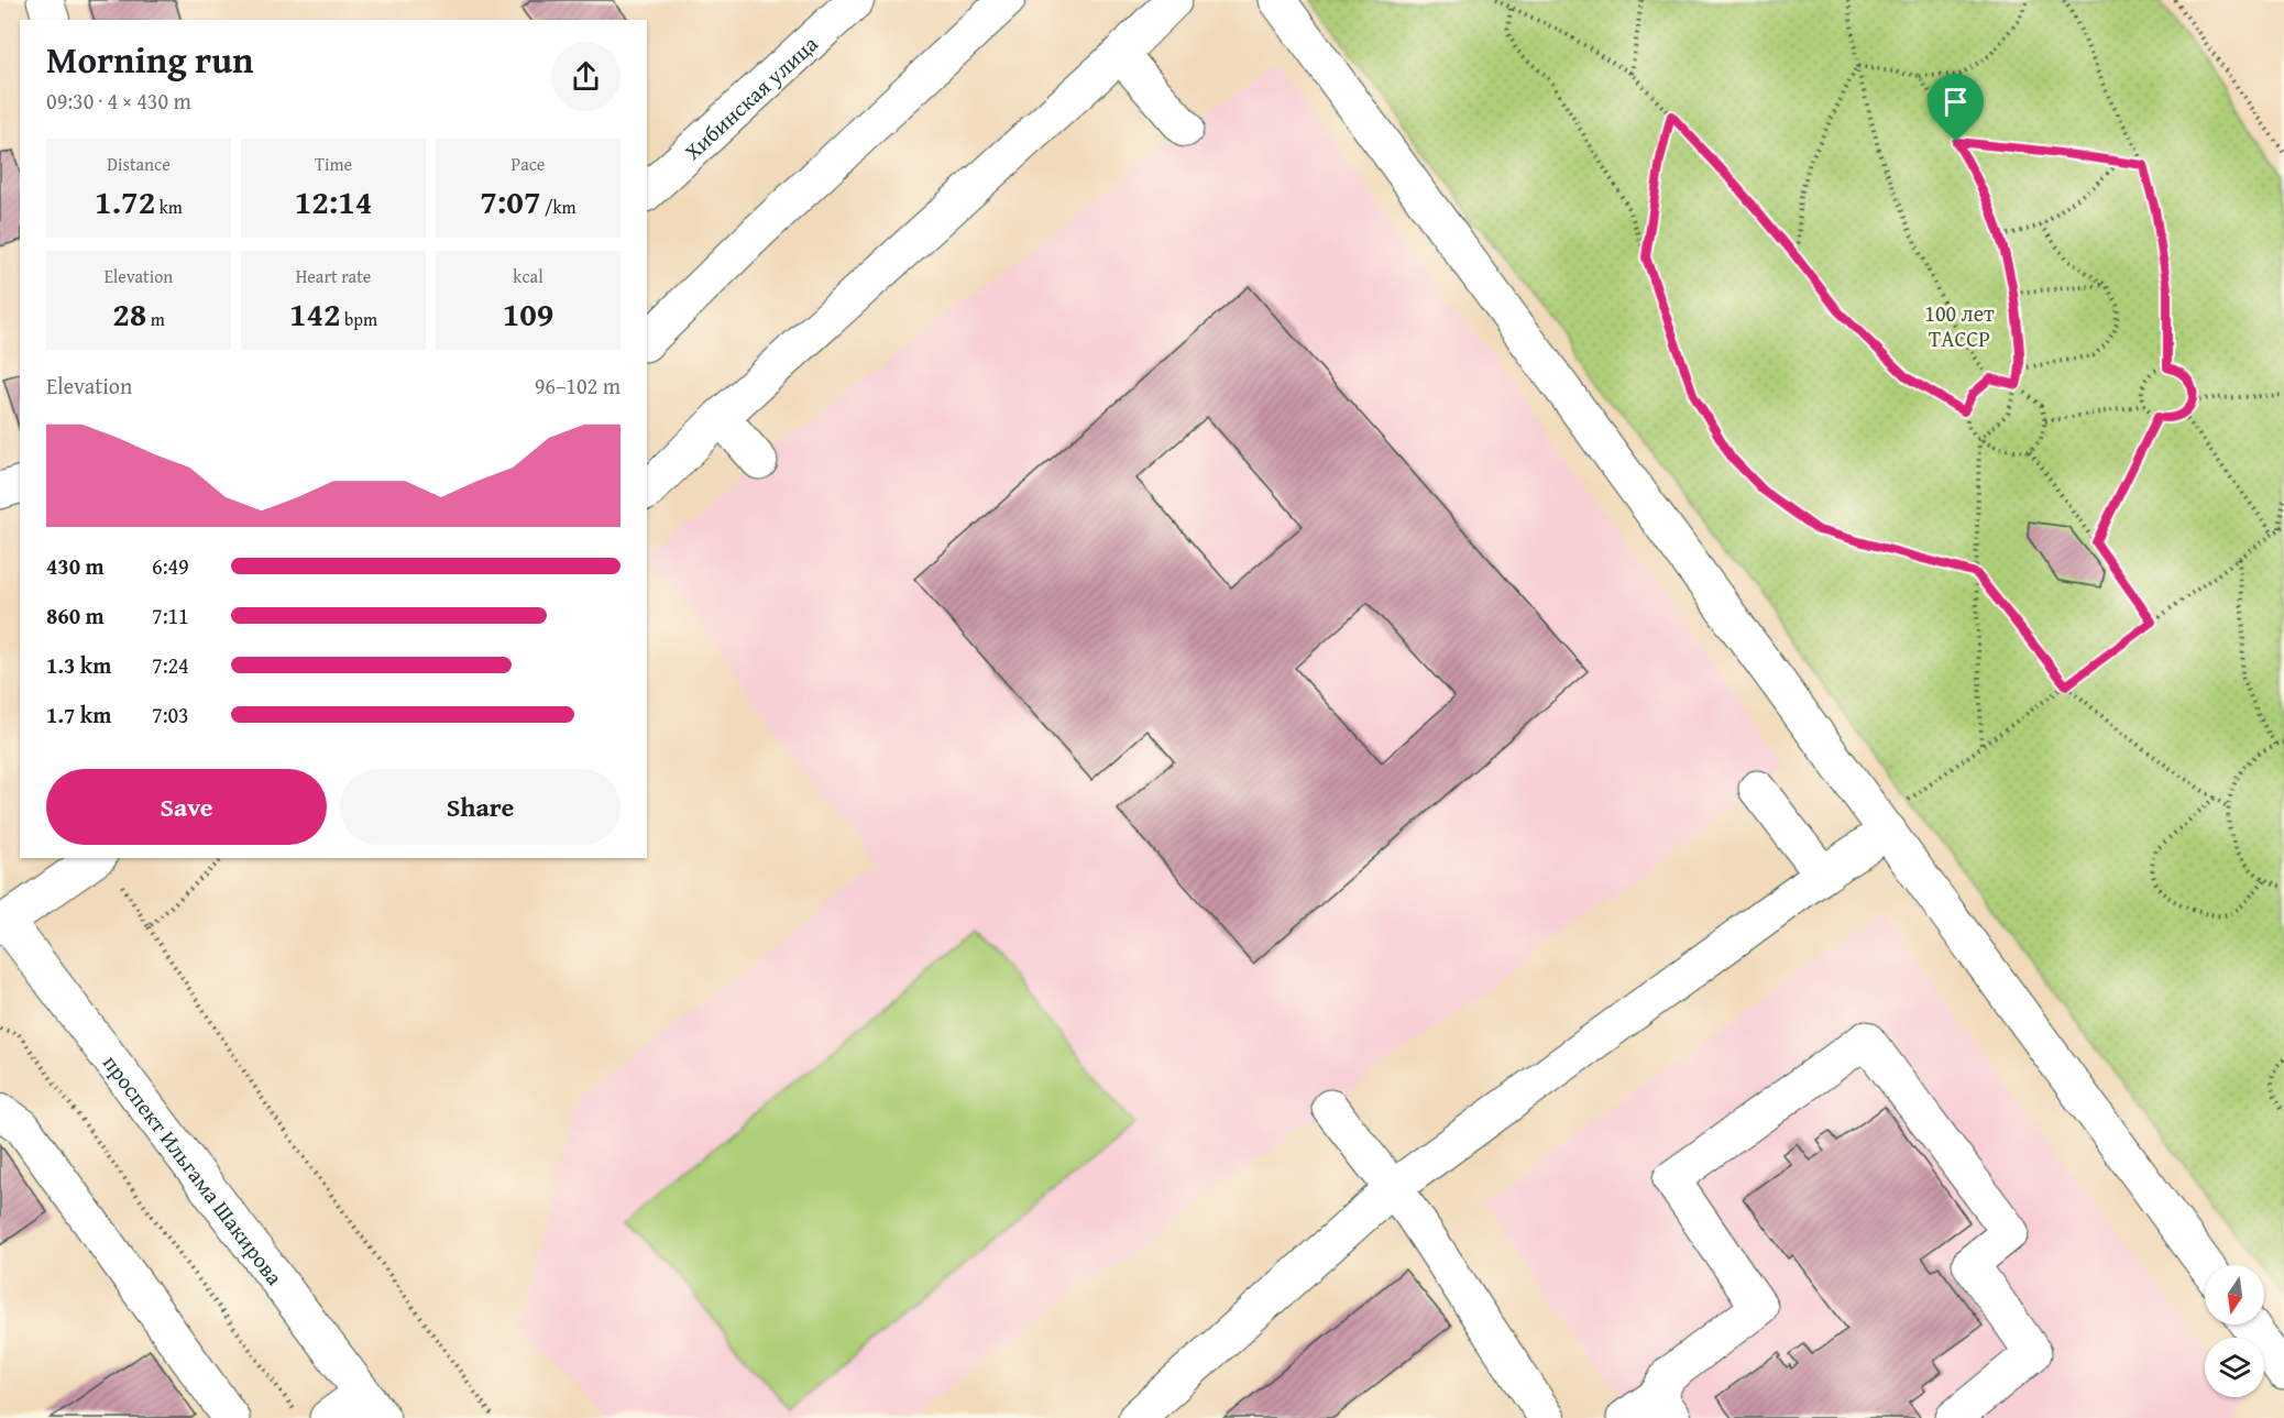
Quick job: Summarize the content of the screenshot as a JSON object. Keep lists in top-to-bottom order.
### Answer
{
  "streets": {
    "street": ["Хибинская улица", "проспект Ильгама Шакирова"]
  },
  "parks": ["100 лет ТАССР"],
  "north": "bottom",
  "page": {
    "heading": ["Morning run", "09:30 · 4 × 430 m"],
    "stats": [
      ["Distance", "1.72 km"],
      ["Time", "12:14"],
      ["Pace", "7:07 /km"],
      ["Elevation", "28 m"],
      ["Heart rate", "142 bpm"],
      ["kcal", "109"]
    ],
    "chart": ["Elevation", "96–102 m"],
    "list": [
      {
        "name": "430 m",
        "note": "6:49"
      },
      {
        "name": "860 m",
        "note": "7:11"
      },
      {
        "name": "1.3 km",
        "note": "7:24"
      },
      {
        "name": "1.7 km",
        "note": "7:03"
      }
    ],
    "buttons": ["Save", "Share"]
  }
}
